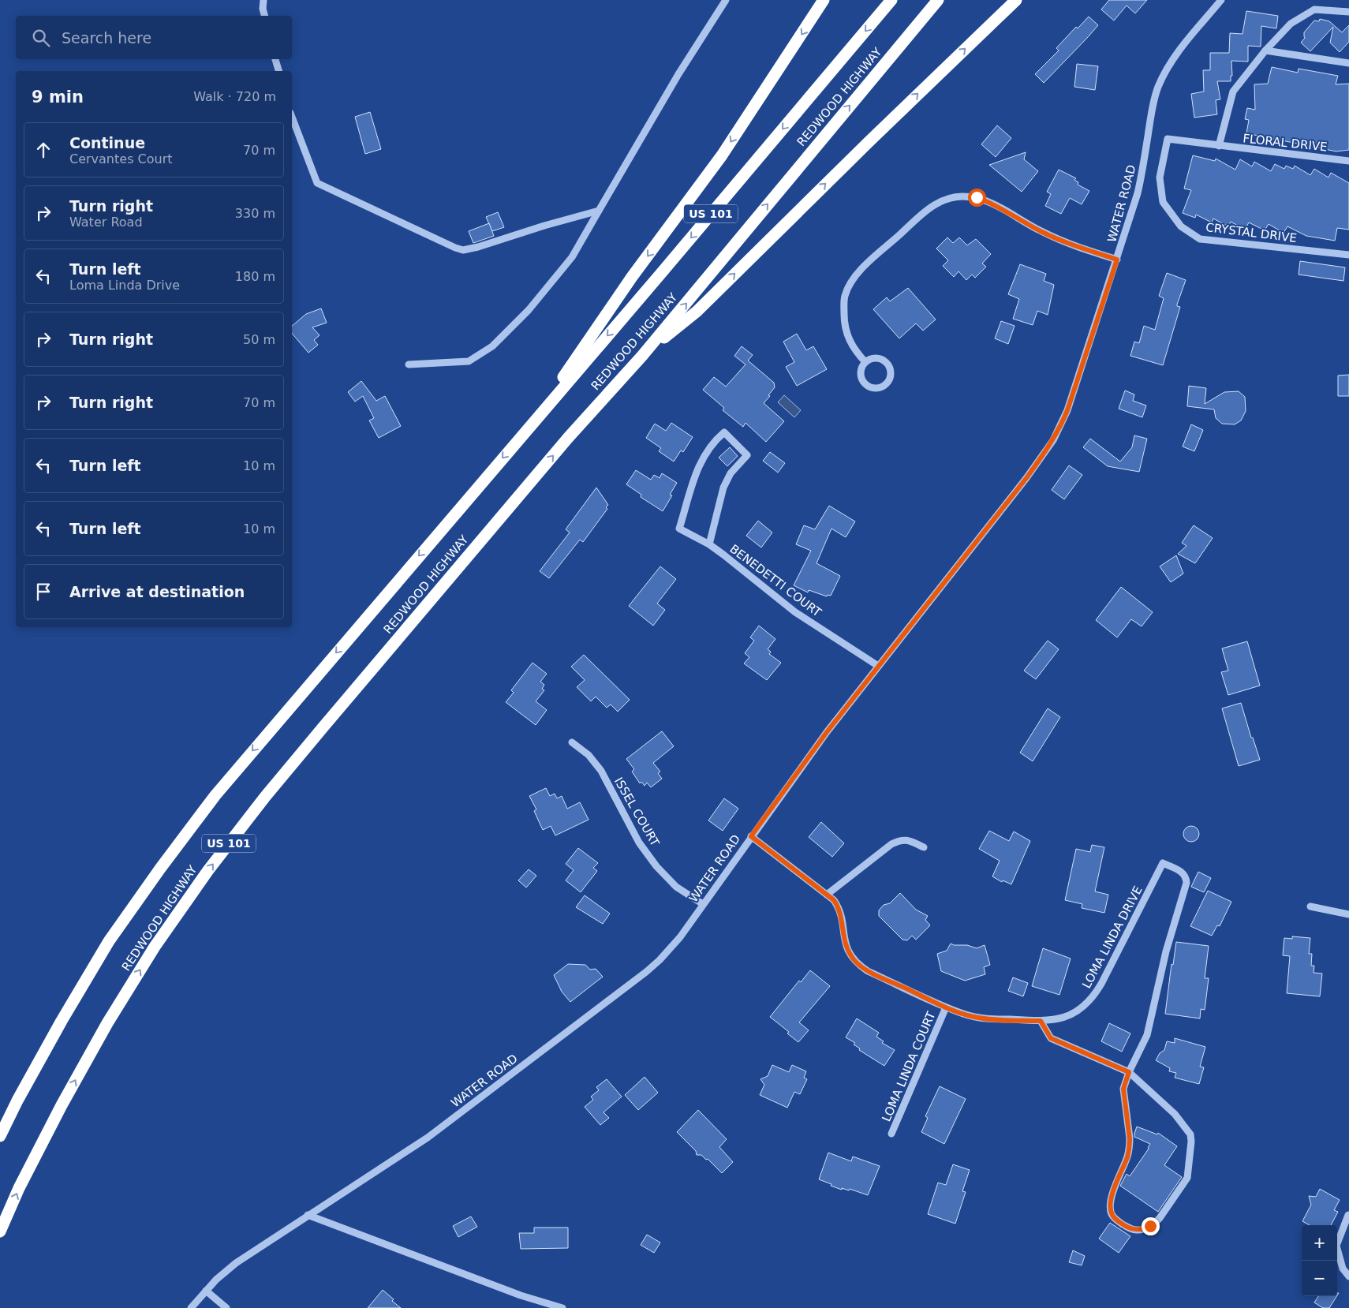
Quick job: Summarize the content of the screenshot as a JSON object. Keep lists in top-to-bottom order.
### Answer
{
  "streets": {
    "highway": ["REDWOOD HIGHWAY", "US 101"],
    "street": [
      "FLORAL DRIVE",
      "WATER ROAD",
      "CRYSTAL DRIVE",
      "BENEDETTI COURT",
      "ISSEL COURT",
      "LOMA LINDA DRIVE",
      "LOMA LINDA COURT"
    ]
  },
  "crossings": [
    ["FLORAL DRIVE", "CRYSTAL DRIVE"],
    ["WATER ROAD", "BENEDETTI COURT"],
    ["WATER ROAD", "ISSEL COURT"],
    ["WATER ROAD", "LOMA LINDA DRIVE"],
    ["LOMA LINDA DRIVE", "LOMA LINDA COURT"]
  ],
  "page": {
    "search": "Search here",
    "heading": ["9 min", "Walk · 720 m"],
    "list": [
      ["Continue", "Cervantes Court", "70 m"],
      ["Turn right", "Water Road", "330 m"],
      ["Turn left", "Loma Linda Drive", "180 m"],
      ["Turn right", "50 m"],
      ["Turn right", "70 m"],
      ["Turn left", "10 m"],
      ["Turn left", "10 m"],
      "Arrive at destination"
    ],
    "map_buttons": ["+", "−"]
  }
}
